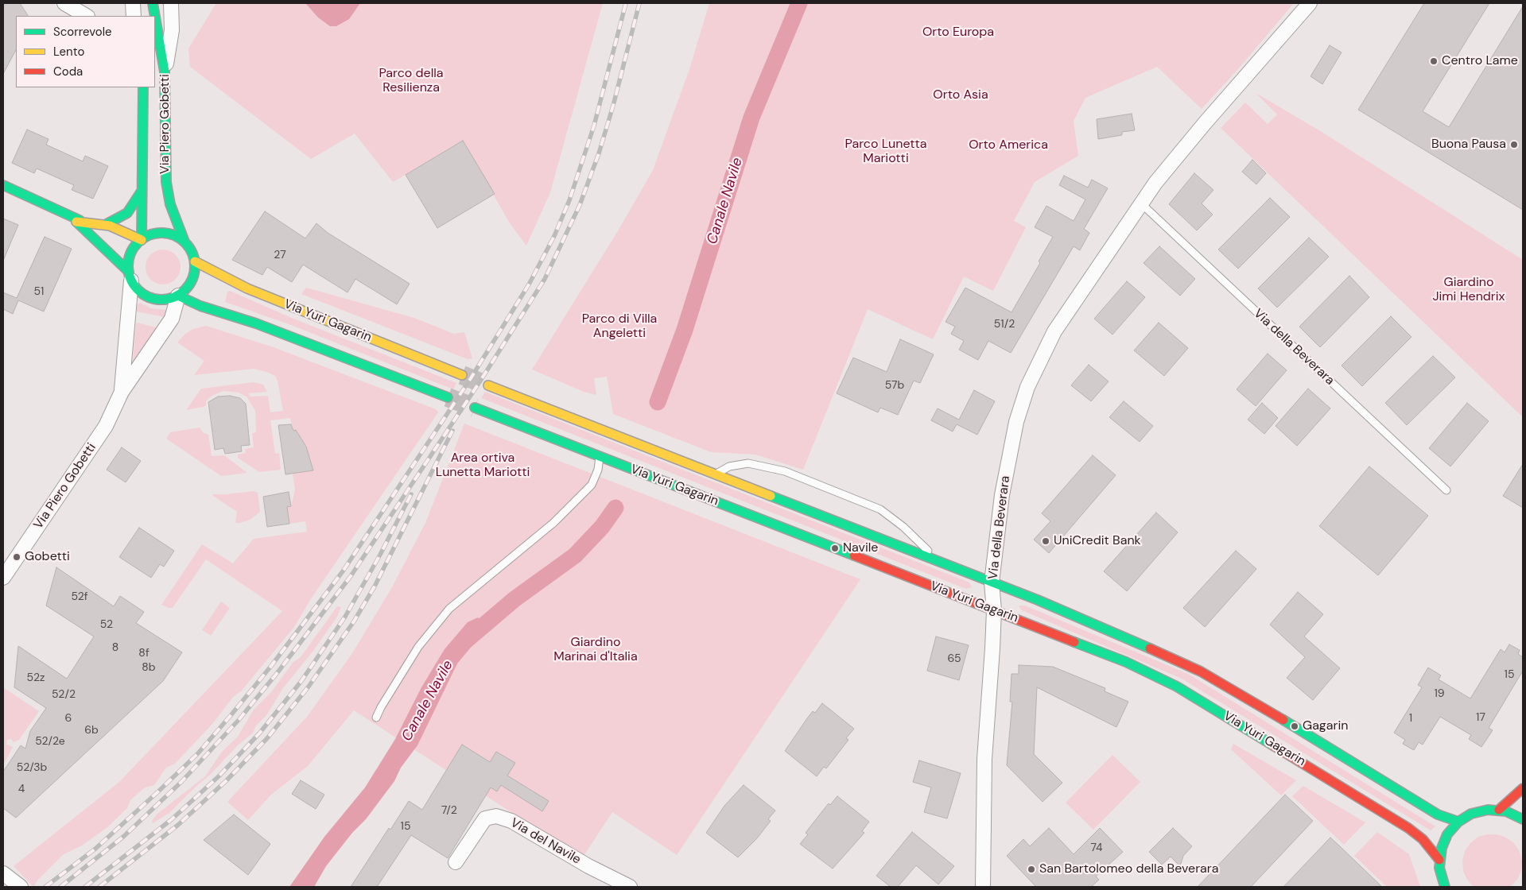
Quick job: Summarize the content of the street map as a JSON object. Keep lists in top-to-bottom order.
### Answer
{
  "streets": {
    "main road": ["Via Piero Gobetti", "Via Yuri Gagarin"],
    "street": ["Via della Beverara", "Via del Navile"]
  },
  "crossings": [
    ["Via Piero Gobetti", "Via Yuri Gagarin"],
    ["Via Yuri Gagarin", "Via della Beverara"]
  ],
  "water": ["Canale Navile"],
  "parks": [
    "Orto Europa",
    "Parco della Resilienza",
    "Orto Asia",
    "Parco Lunetta Mariotti",
    "Orto America",
    "Giardino Jimi Hendrix",
    "Parco di Villa Angeletti",
    "Area ortiva Lunetta Mariotti",
    "Giardino Marinai d'Italia"
  ],
  "places": [
    "Centro Lame",
    "Buona Pausa",
    "UniCredit Bank",
    "Navile",
    "Gobetti",
    "Gagarin",
    "San Bartolomeo della Beverara"
  ],
  "house_numbers": [
    "27",
    "51",
    "51/2",
    "57b",
    "52f",
    "52",
    "8",
    "8f",
    "65",
    "8b",
    "15",
    "52z",
    "19",
    "52/2",
    "17",
    "6",
    "1",
    "6b",
    "52/2e",
    "52/3b",
    "4",
    "7/2",
    "15",
    "74"
  ],
  "legend": ["Scorrevole", "Lento", "Coda"]
}
